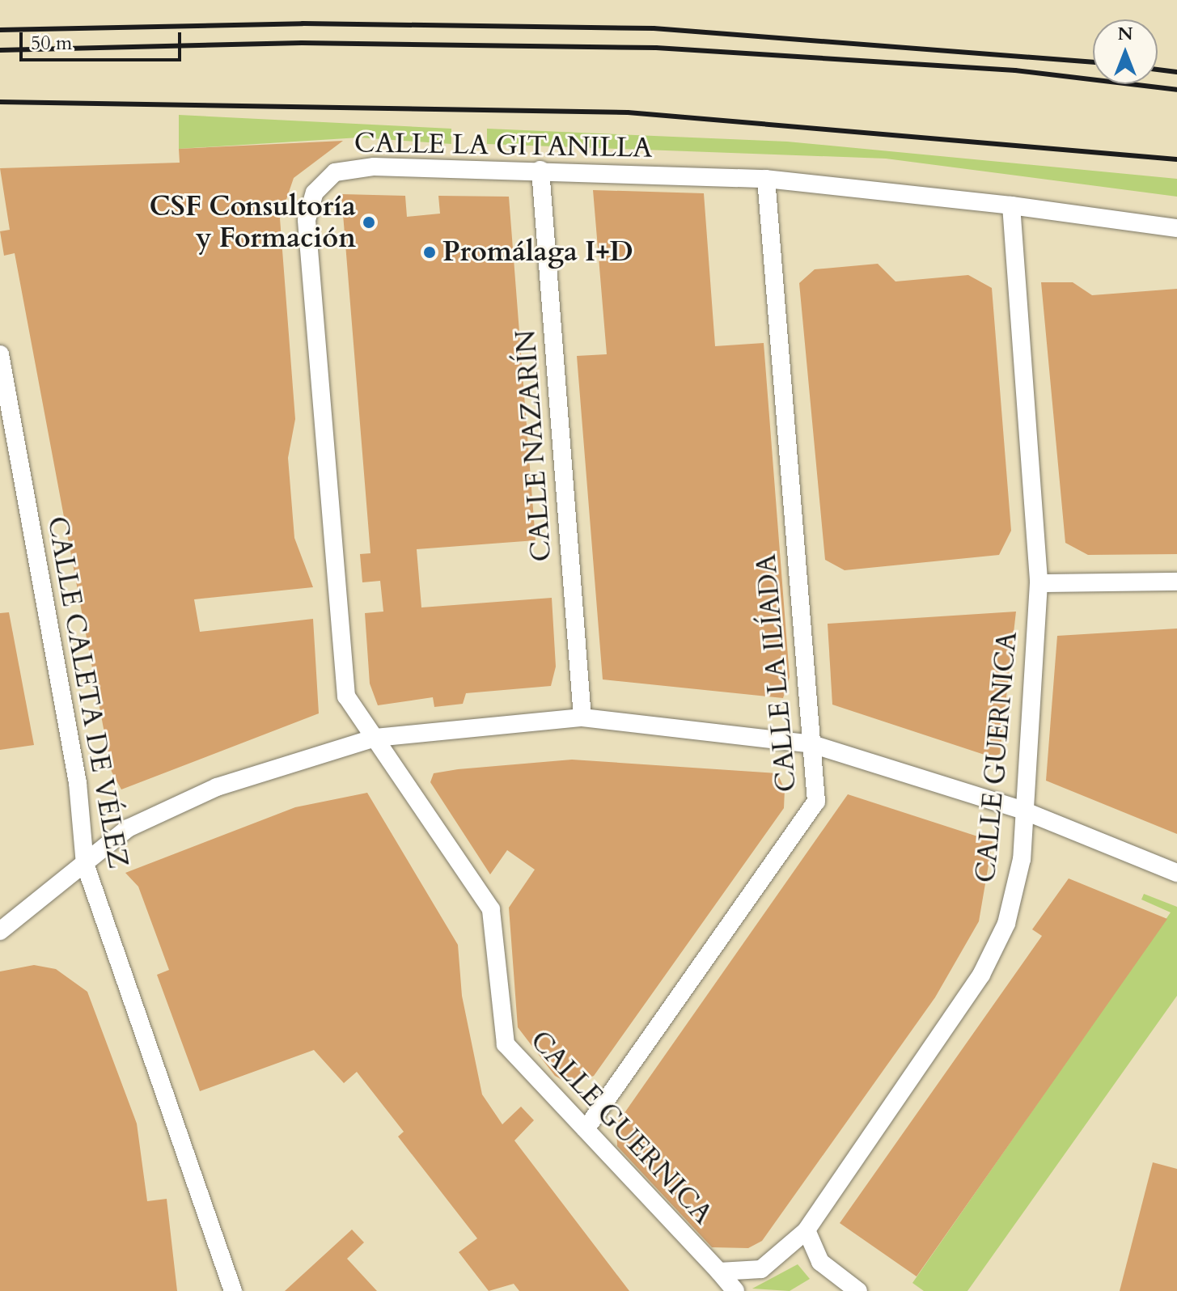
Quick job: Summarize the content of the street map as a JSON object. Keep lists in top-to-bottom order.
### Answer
{
  "streets": {
    "street": [
      "CALLE LA GITANILLA",
      "CALLE NAZARÍN",
      "CALLE LA ILÍADA",
      "CALLE CALETA DE VÉLEZ",
      "CALLE GUERNICA"
    ]
  },
  "crossings": [
    ["CALLE LA GITANILLA", "CALLE NAZARÍN"],
    ["CALLE LA GITANILLA", "CALLE LA ILÍADA"],
    ["CALLE LA GITANILLA", "CALLE GUERNICA"],
    ["CALLE LA ILÍADA", "CALLE GUERNICA"]
  ],
  "places": ["CSF Consultoría y Formación", "Promálaga I+D"],
  "scale_bar": "50 m",
  "north": "top"
}
